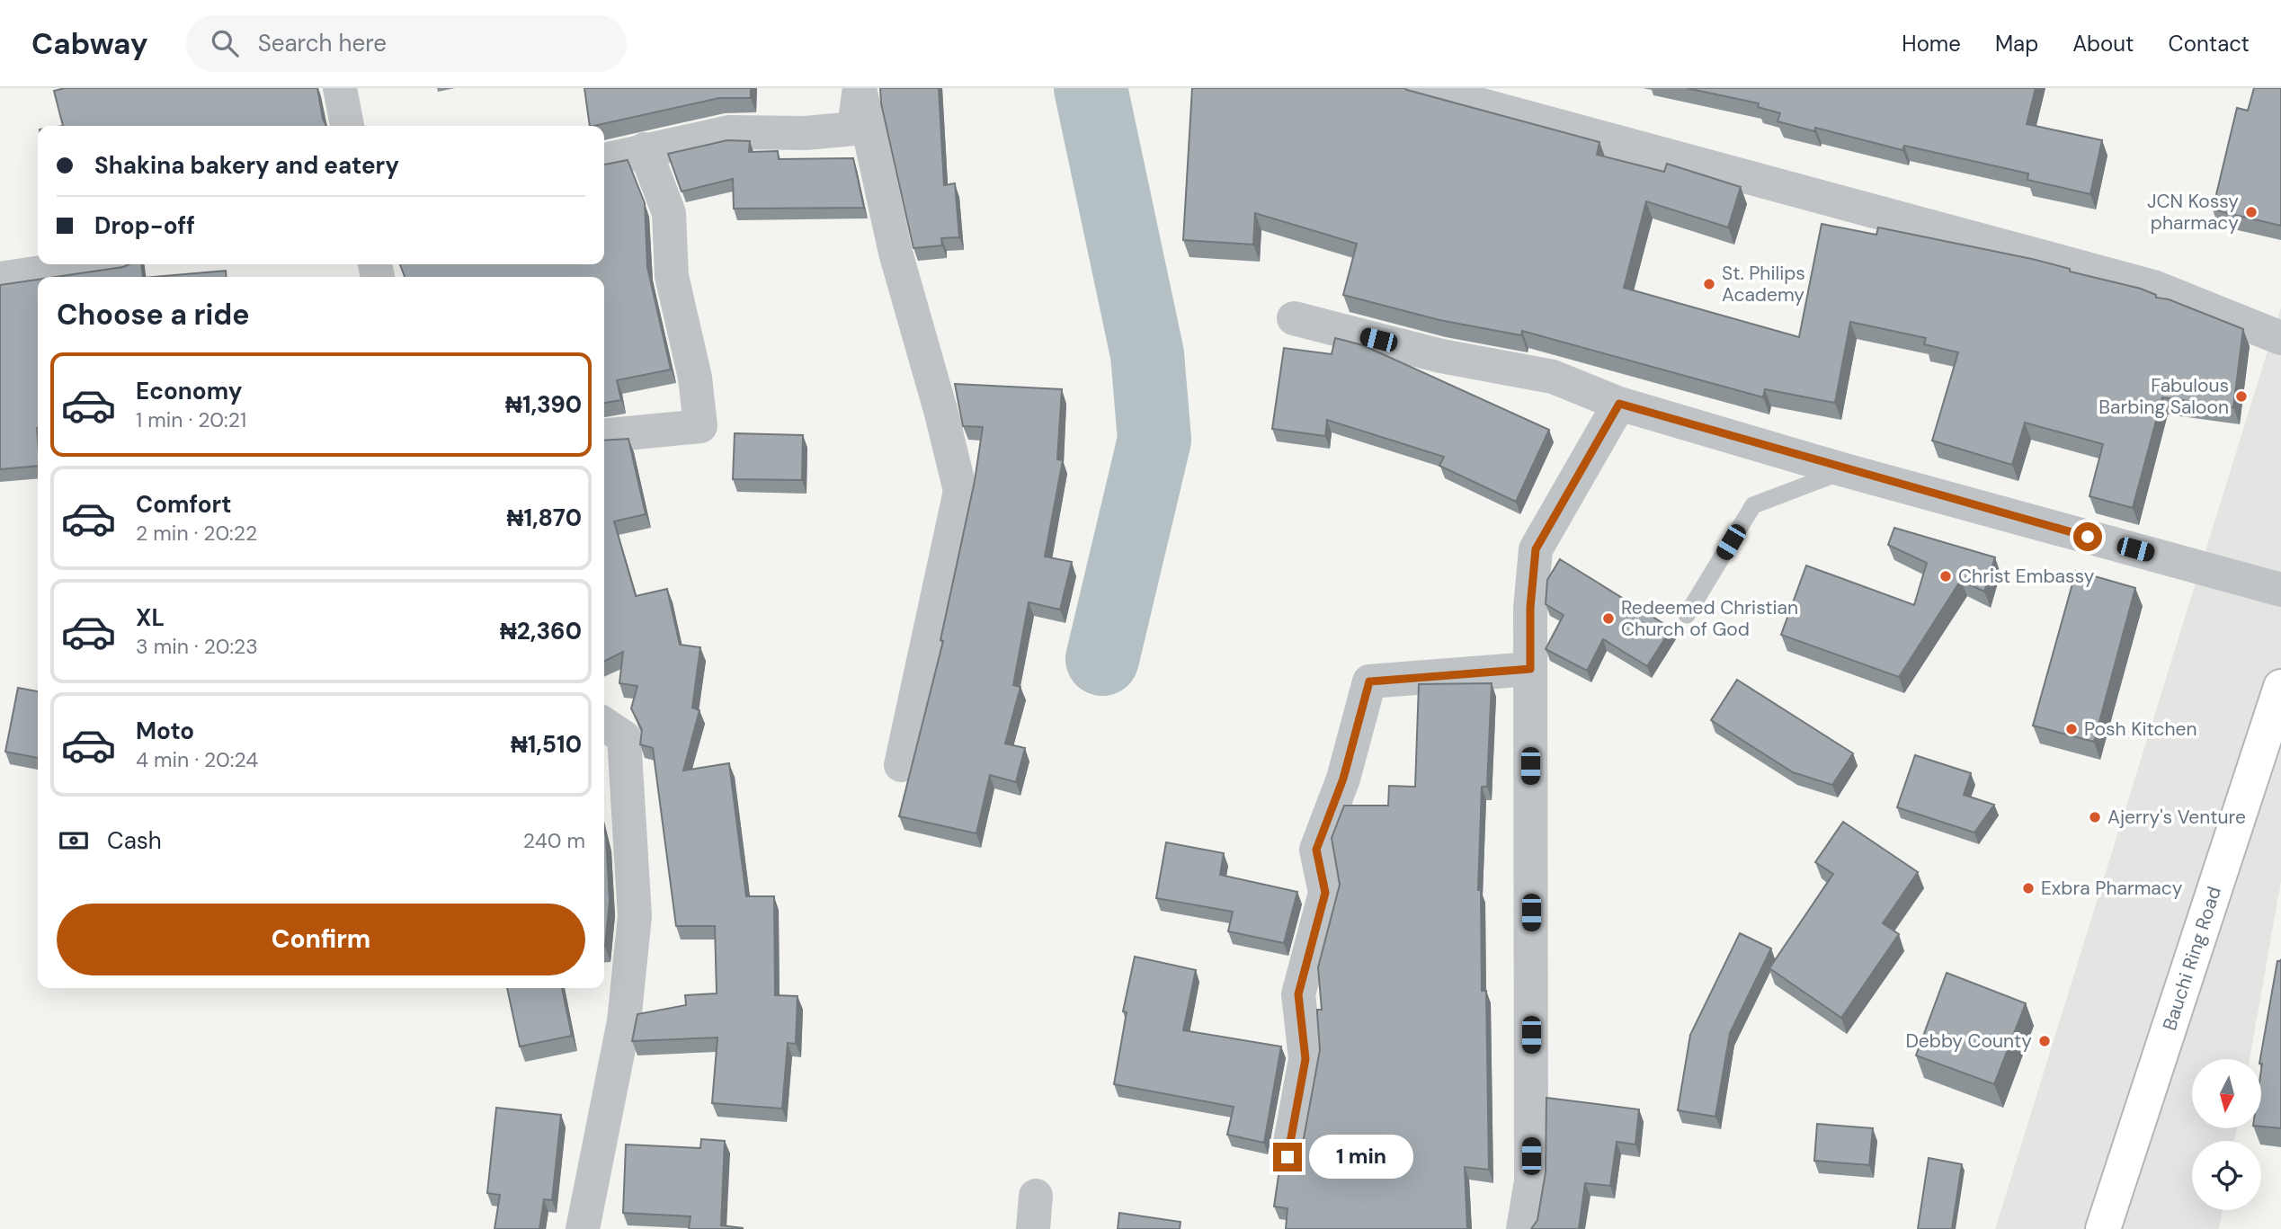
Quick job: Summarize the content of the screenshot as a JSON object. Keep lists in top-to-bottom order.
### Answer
{
  "streets": {
    "main road": ["Bauchi Ring Road"]
  },
  "places": [
    "JCN Kossy pharmacy",
    "St. Philips Academy",
    "Fabulous Barbing Saloon",
    "Christ Embassy",
    "Redeemed Christian Church of God",
    "Posh Kitchen",
    "Ajerry's Venture",
    "Exbra Pharmacy",
    "Debby County"
  ],
  "north": "bottom",
  "page": {
    "header": "Cabway",
    "search": "Search here",
    "nav": [
      "Home",
      "Map",
      "About",
      "Contact"
    ],
    "banner": ["Shakina bakery and eatery", "Drop-off"],
    "heading": "Choose a ride",
    "list": [
      {
        "name": "Economy",
        "note": "1 min · 20:21",
        "value": "₦1,390"
      },
      {
        "name": "Comfort",
        "note": "2 min · 20:22",
        "value": "₦1,870"
      },
      {
        "name": "XL",
        "note": "3 min · 20:23",
        "value": "₦2,360"
      },
      {
        "name": "Moto",
        "note": "4 min · 20:24",
        "value": "₦1,510"
      }
    ],
    "pay": ["Cash", "240 m"],
    "buttons": "Confirm",
    "bubble": "1 min"
  }
}
